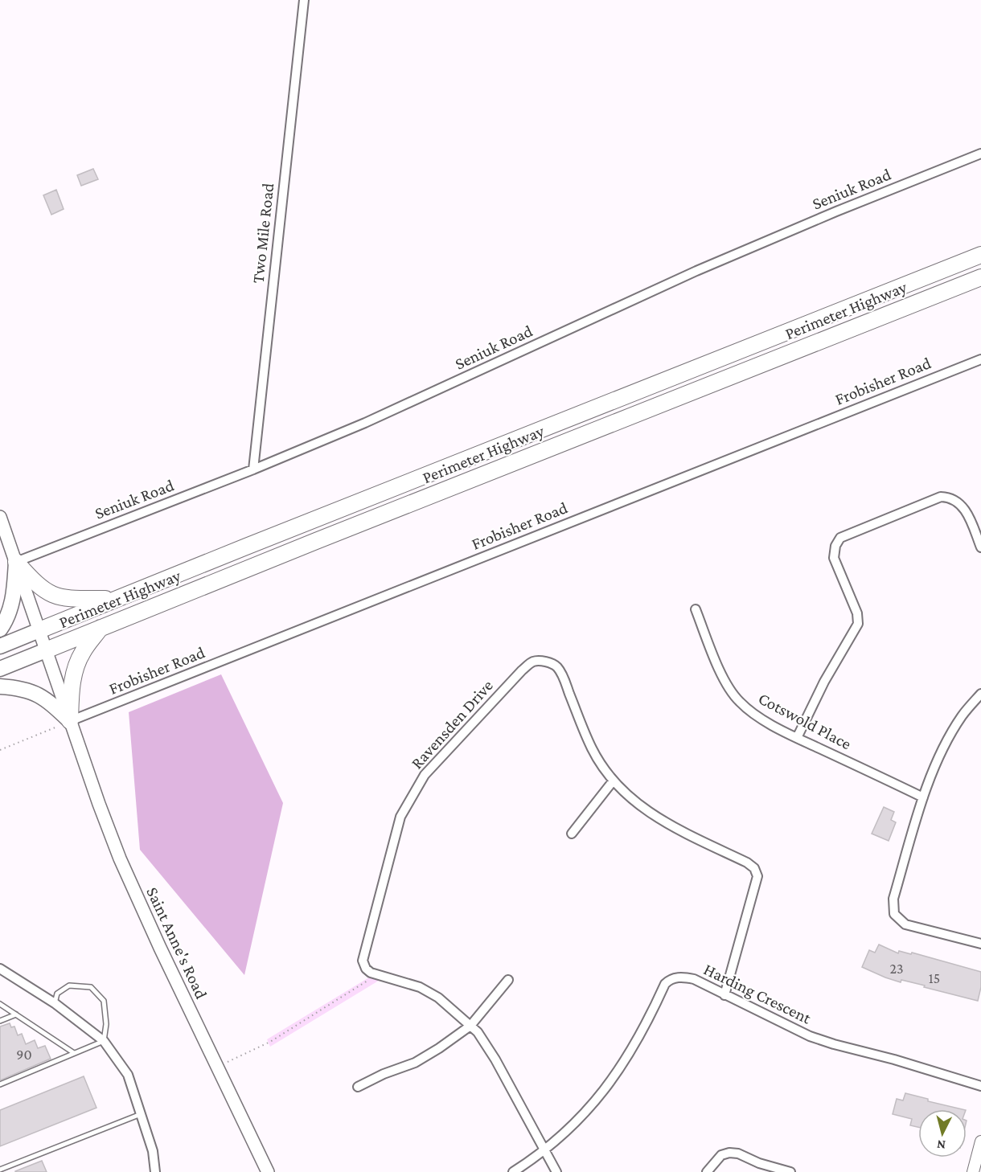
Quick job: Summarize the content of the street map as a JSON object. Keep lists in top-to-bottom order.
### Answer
{
  "streets": {
    "highway": ["Perimeter Highway"],
    "main road": ["Saint Anne's Road"],
    "street": [
      "Seniuk Road",
      "Two Mile Road",
      "Frobisher Road",
      "Cotswold Place",
      "Ravensden Drive",
      "Harding Crescent"
    ]
  },
  "crossings": [
    ["Seniuk Road", "Two Mile Road"],
    ["Seniuk Road", "Saint Anne's Road"],
    ["Perimeter Highway", "Saint Anne's Road"],
    ["Frobisher Road", "Saint Anne's Road"],
    ["Ravensden Drive", "Harding Crescent"]
  ],
  "house_numbers": ["23", "15", "90"],
  "north": "bottom"
}
